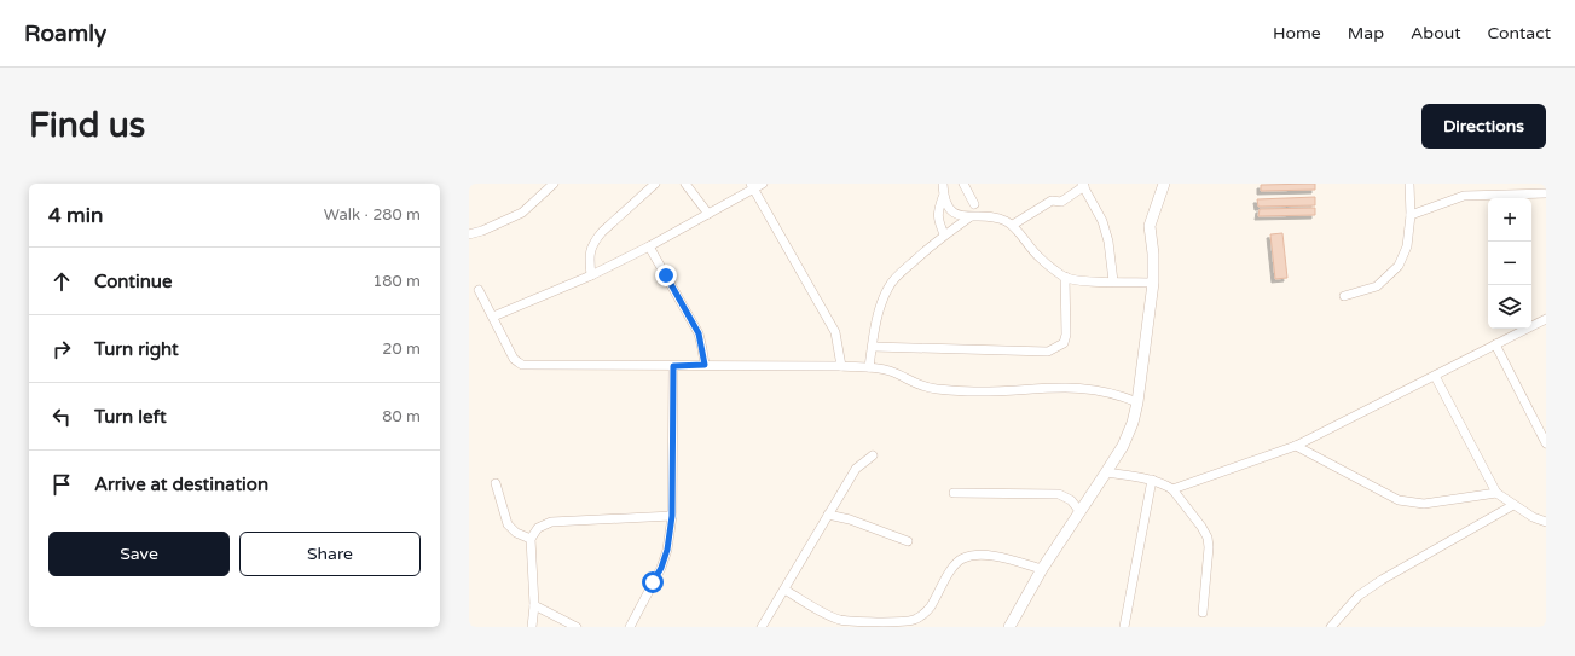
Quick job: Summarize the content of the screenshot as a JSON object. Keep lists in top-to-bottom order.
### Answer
{
  "page": {
    "header": "Roamly",
    "nav": [
      "Home",
      "Map",
      "About",
      "Contact"
    ],
    "buttons": [
      "Directions",
      ["Save", "Share"]
    ],
    "title": "Find us",
    "heading": ["4 min", "Walk · 280 m"],
    "map_buttons": ["+", "−"],
    "list": [
      ["Continue", "180 m"],
      ["Turn right", "20 m"],
      ["Turn left", "80 m"],
      "Arrive at destination"
    ]
  }
}
